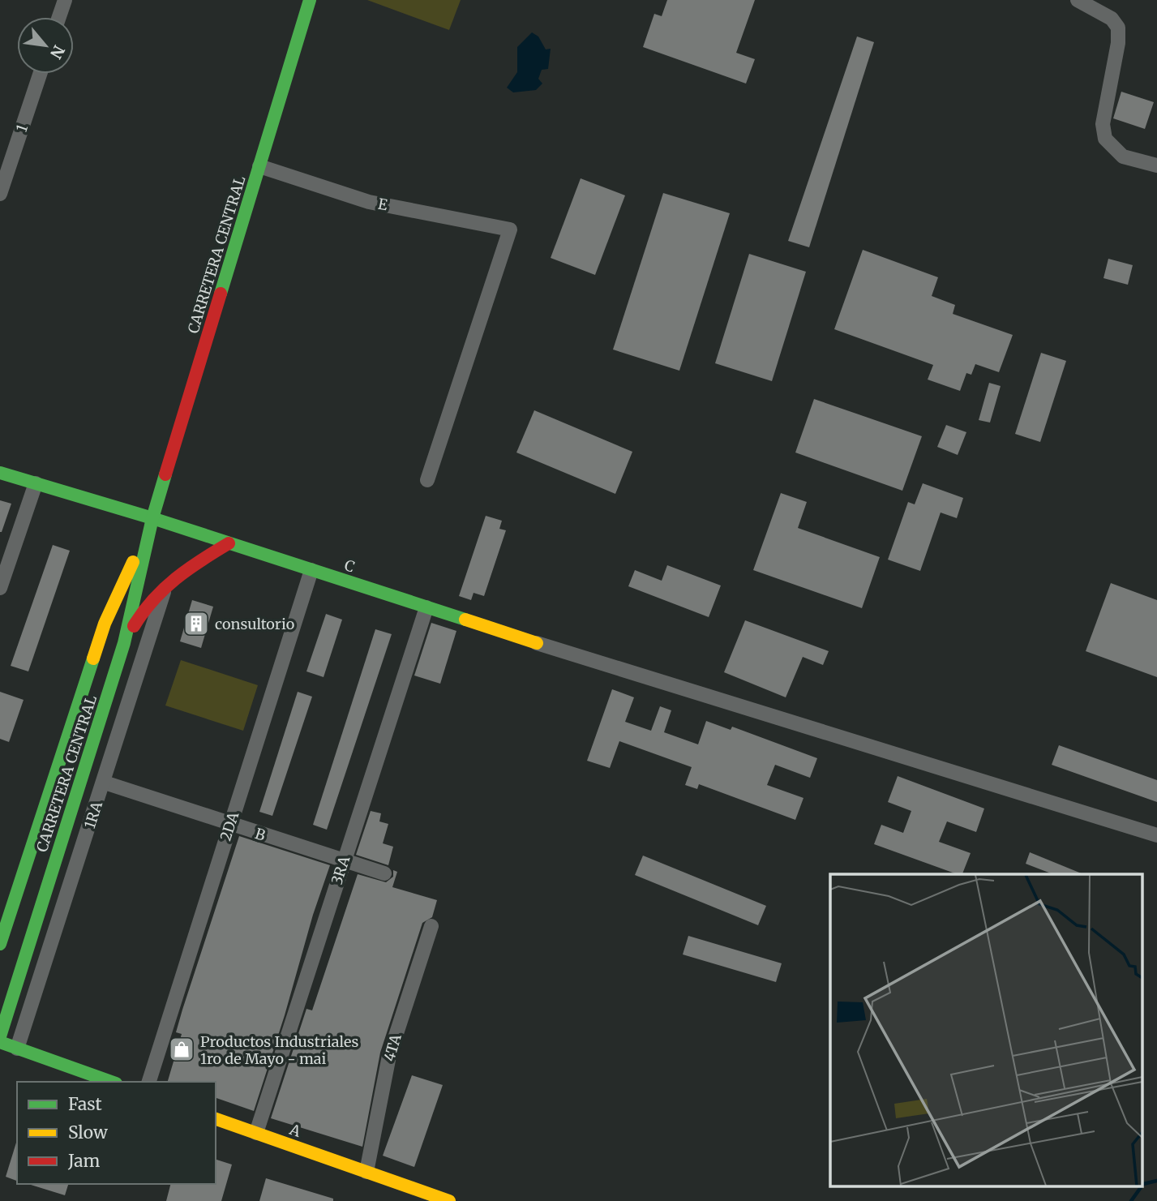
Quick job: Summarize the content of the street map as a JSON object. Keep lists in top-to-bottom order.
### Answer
{
  "streets": {
    "main road": ["CARRETERA CENTRAL", "C", "A"],
    "street": [
      "1",
      "E",
      "1RA",
      "2DA",
      "B",
      "3RA",
      "4TA"
    ]
  },
  "crossings": [
    ["E", "CARRETERA CENTRAL"],
    ["CARRETERA CENTRAL", "C"],
    ["C", "2DA"],
    ["C", "3RA"],
    ["1RA", "B"],
    ["2DA", "B"],
    ["B", "3RA"],
    ["3RA", "A"],
    ["4TA", "A"]
  ],
  "places": {
    "building": ["consultorio"],
    "shop": ["Productos Industriales 1ro de Mayo - mai"]
  },
  "legend": ["Fast", "Slow", "Jam"],
  "north": "bottom right"
}
